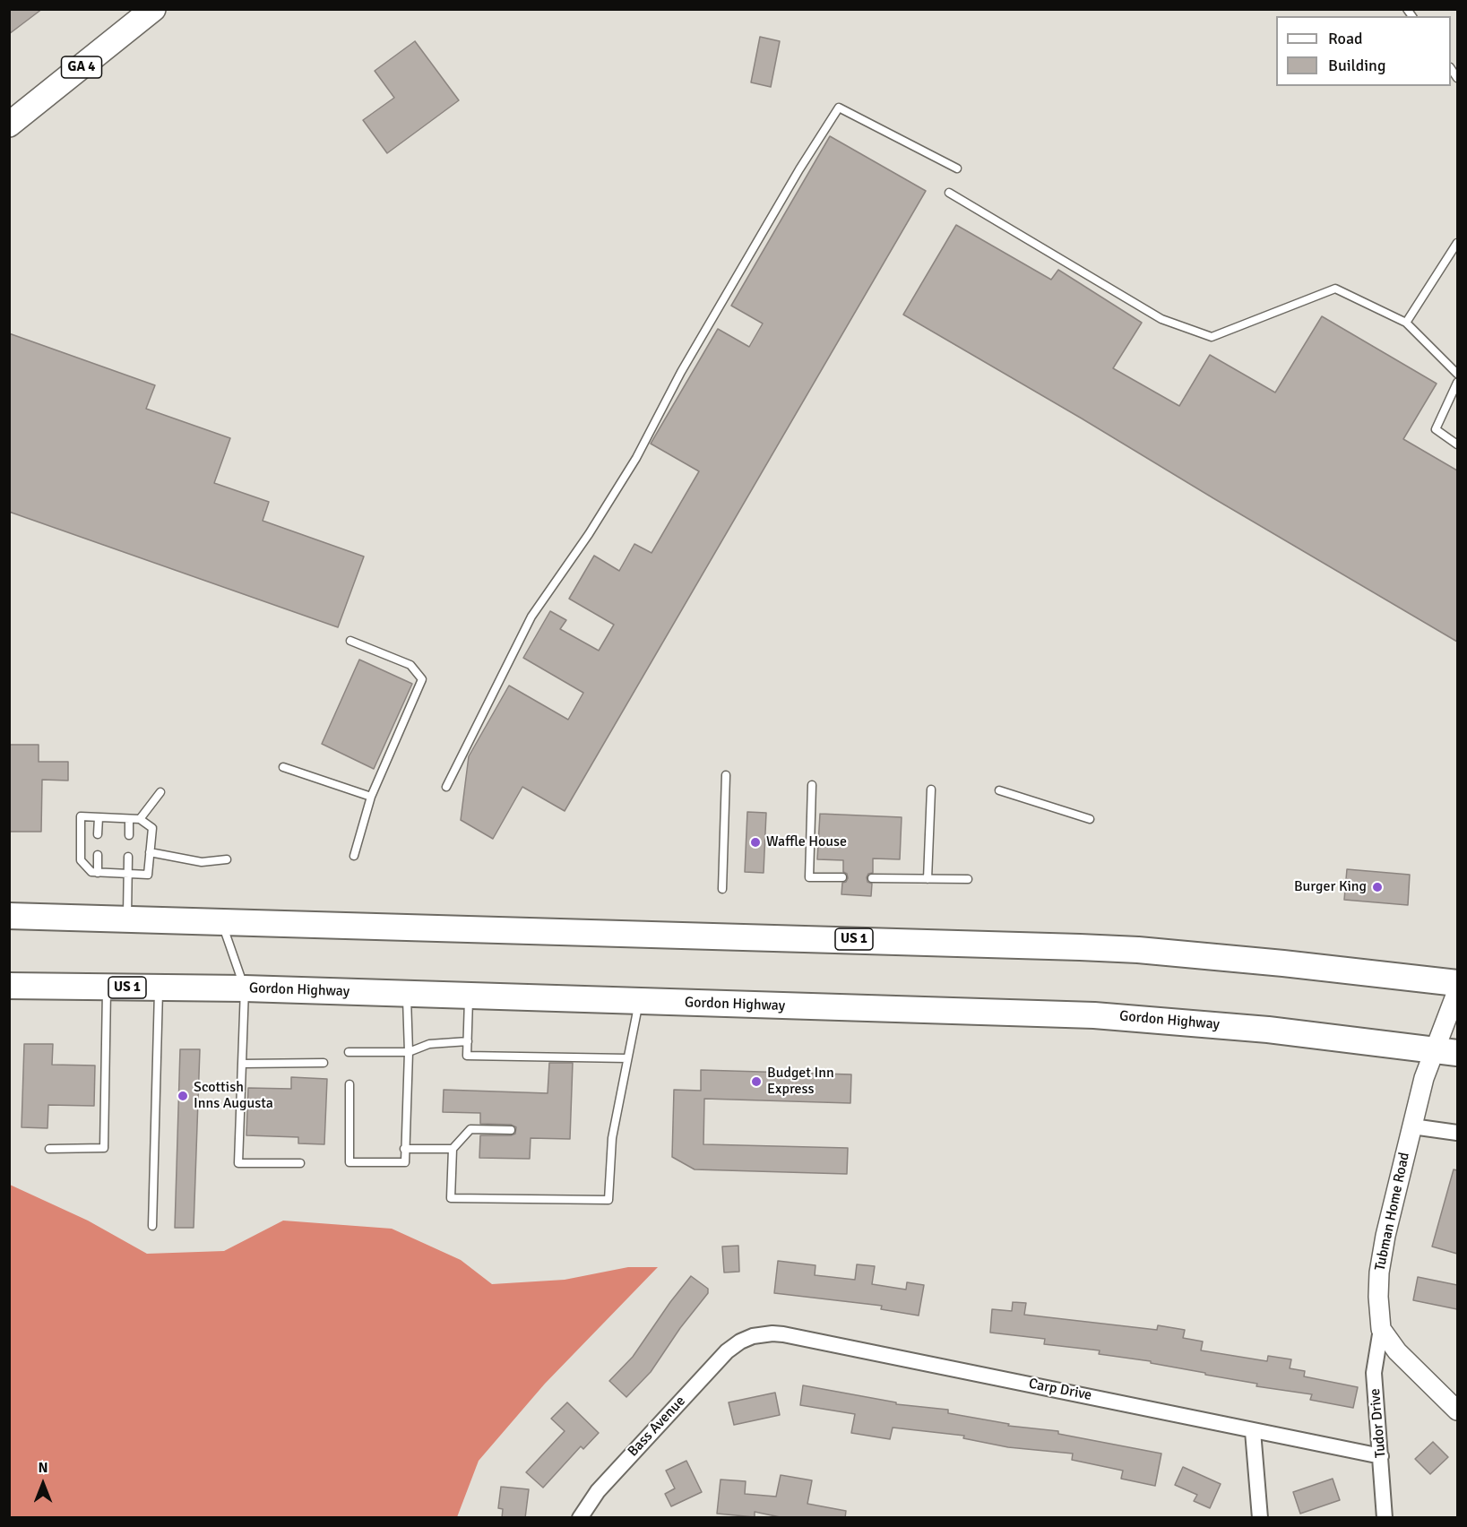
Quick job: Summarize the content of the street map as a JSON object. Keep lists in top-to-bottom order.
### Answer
{
  "streets": {
    "highway": ["US 1", "Gordon Highway"],
    "main road": ["GA 4"],
    "street": [
      "Tubman Home Road",
      "Carp Drive",
      "Tudor Drive",
      "Bass Avenue"
    ]
  },
  "crossings": [
    ["Gordon Highway", "Tubman Home Road"],
    ["Tubman Home Road", "Tudor Drive"],
    ["Carp Drive", "Tudor Drive"],
    ["Carp Drive", "Bass Avenue"]
  ],
  "places": [
    "Waffle House",
    "Burger King",
    "Budget Inn Express",
    "Scottish Inns Augusta"
  ],
  "legend": ["Road", "Building"],
  "north": "top"
}
